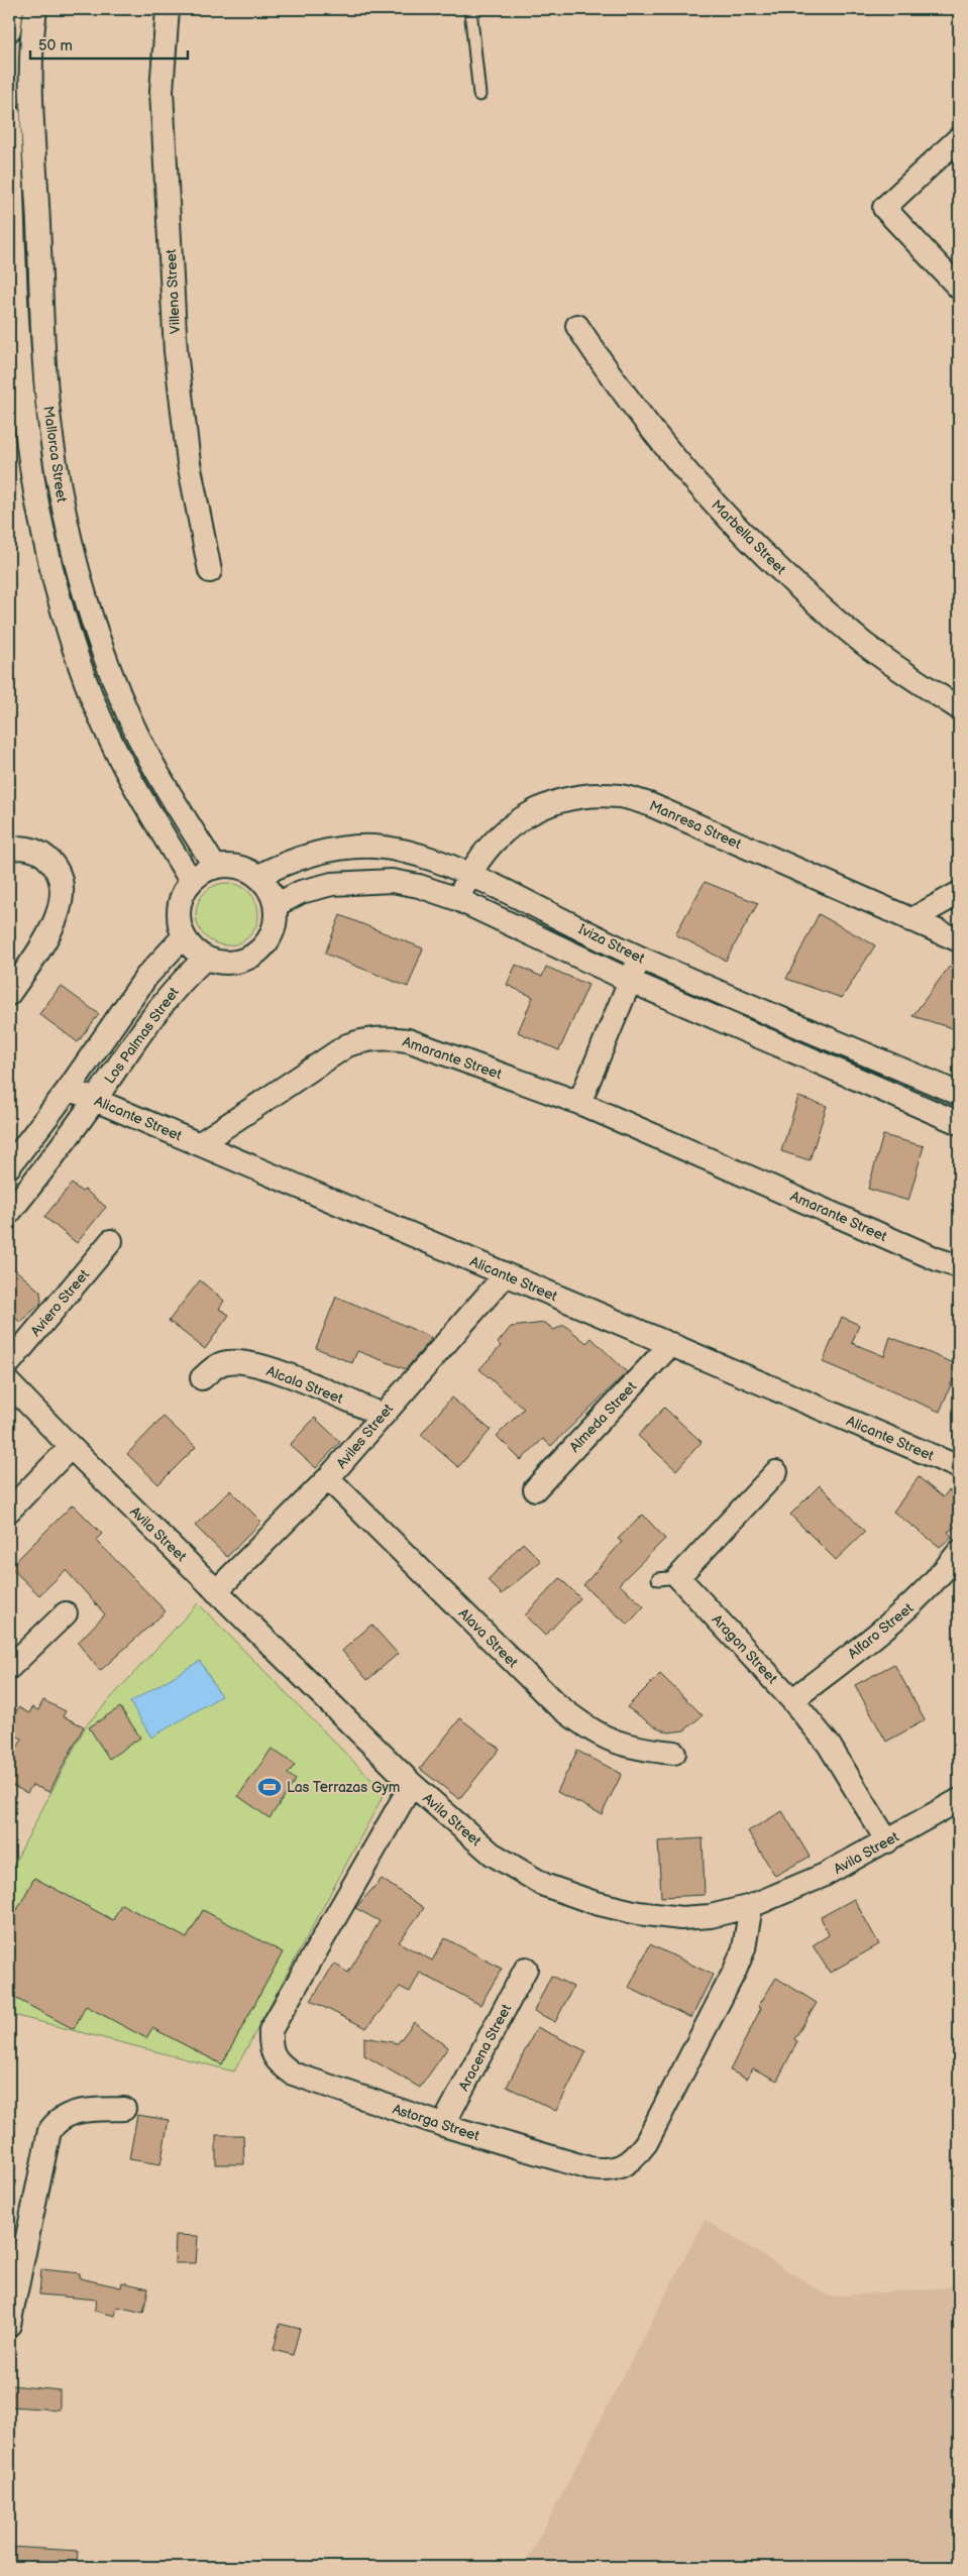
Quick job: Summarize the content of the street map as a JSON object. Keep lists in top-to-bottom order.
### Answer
{
  "streets": {
    "street": [
      "Villena Street",
      "Mallorca Street",
      "Marbella Street",
      "Manresa Street",
      "Iviza Street",
      "Los Palmas Street",
      "Amarante Street",
      "Alicante Street",
      "Aviero Street",
      "Alcala Street",
      "Almeda Street",
      "Aviles Street",
      "Avila Street",
      "Alfaro Street",
      "Alava Street",
      "Aragon Street",
      "Aracena Street",
      "Astorga Street"
    ]
  },
  "crossings": [
    ["Mallorca Street", "Iviza Street"],
    ["Mallorca Street", "Los Palmas Street"],
    ["Manresa Street", "Iviza Street"],
    ["Iviza Street", "Los Palmas Street"],
    ["Los Palmas Street", "Alicante Street"],
    ["Amarante Street", "Alicante Street"],
    ["Alicante Street", "Almeda Street"],
    ["Alicante Street", "Aviles Street"],
    ["Alcala Street", "Aviles Street"],
    ["Aviles Street", "Avila Street"],
    ["Aviles Street", "Alava Street"],
    ["Avila Street", "Aragon Street"],
    ["Avila Street", "Astorga Street"],
    ["Alfaro Street", "Aragon Street"],
    ["Aracena Street", "Astorga Street"]
  ],
  "places": {
    "sports": ["Las Terrazas Gym"]
  },
  "scale_bar": "50 m"
}
